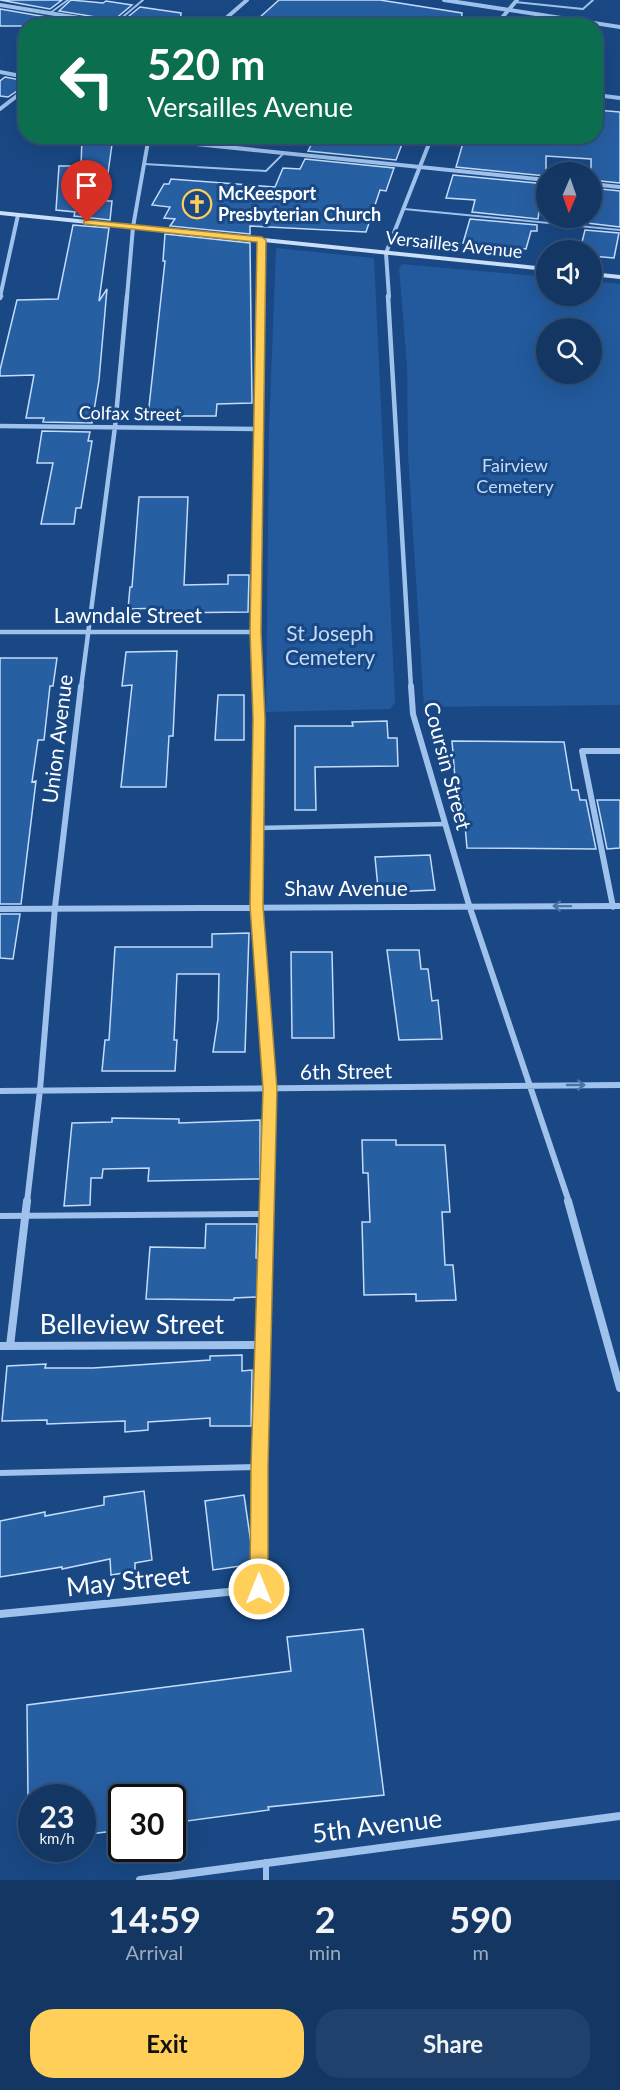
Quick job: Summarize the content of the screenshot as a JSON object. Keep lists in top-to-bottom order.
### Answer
{
  "streets": {
    "street": [
      "Versailles Avenue",
      "Colfax Street",
      "Lawndale Street",
      "Union Avenue",
      "Coursin Street",
      "Shaw Avenue",
      "6th Street",
      "Belleview Street",
      "May Street",
      "5th Avenue"
    ]
  },
  "crossings": [
    ["Versailles Avenue", "Union Avenue"],
    ["Versailles Avenue", "Coursin Street"],
    ["Colfax Street", "Union Avenue"],
    ["Lawndale Street", "Union Avenue"],
    ["Union Avenue", "Shaw Avenue"],
    ["Union Avenue", "6th Street"],
    ["Union Avenue", "Belleview Street"],
    ["Coursin Street", "Shaw Avenue"],
    ["Coursin Street", "6th Street"]
  ],
  "parks": ["Fairview Cemetery", "St Joseph Cemetery"],
  "places": {
    "church": ["McKeesport Presbyterian Church"]
  },
  "north": "bottom",
  "page": {
    "turn": ["520 m", "Versailles Avenue"],
    "speed": "23 km/h",
    "limit": "30",
    "eta": [
      "14:59",
      "Arrival",
      "2",
      "min",
      "590",
      "m"
    ],
    "buttons": ["Exit", "Share"]
  }
}
